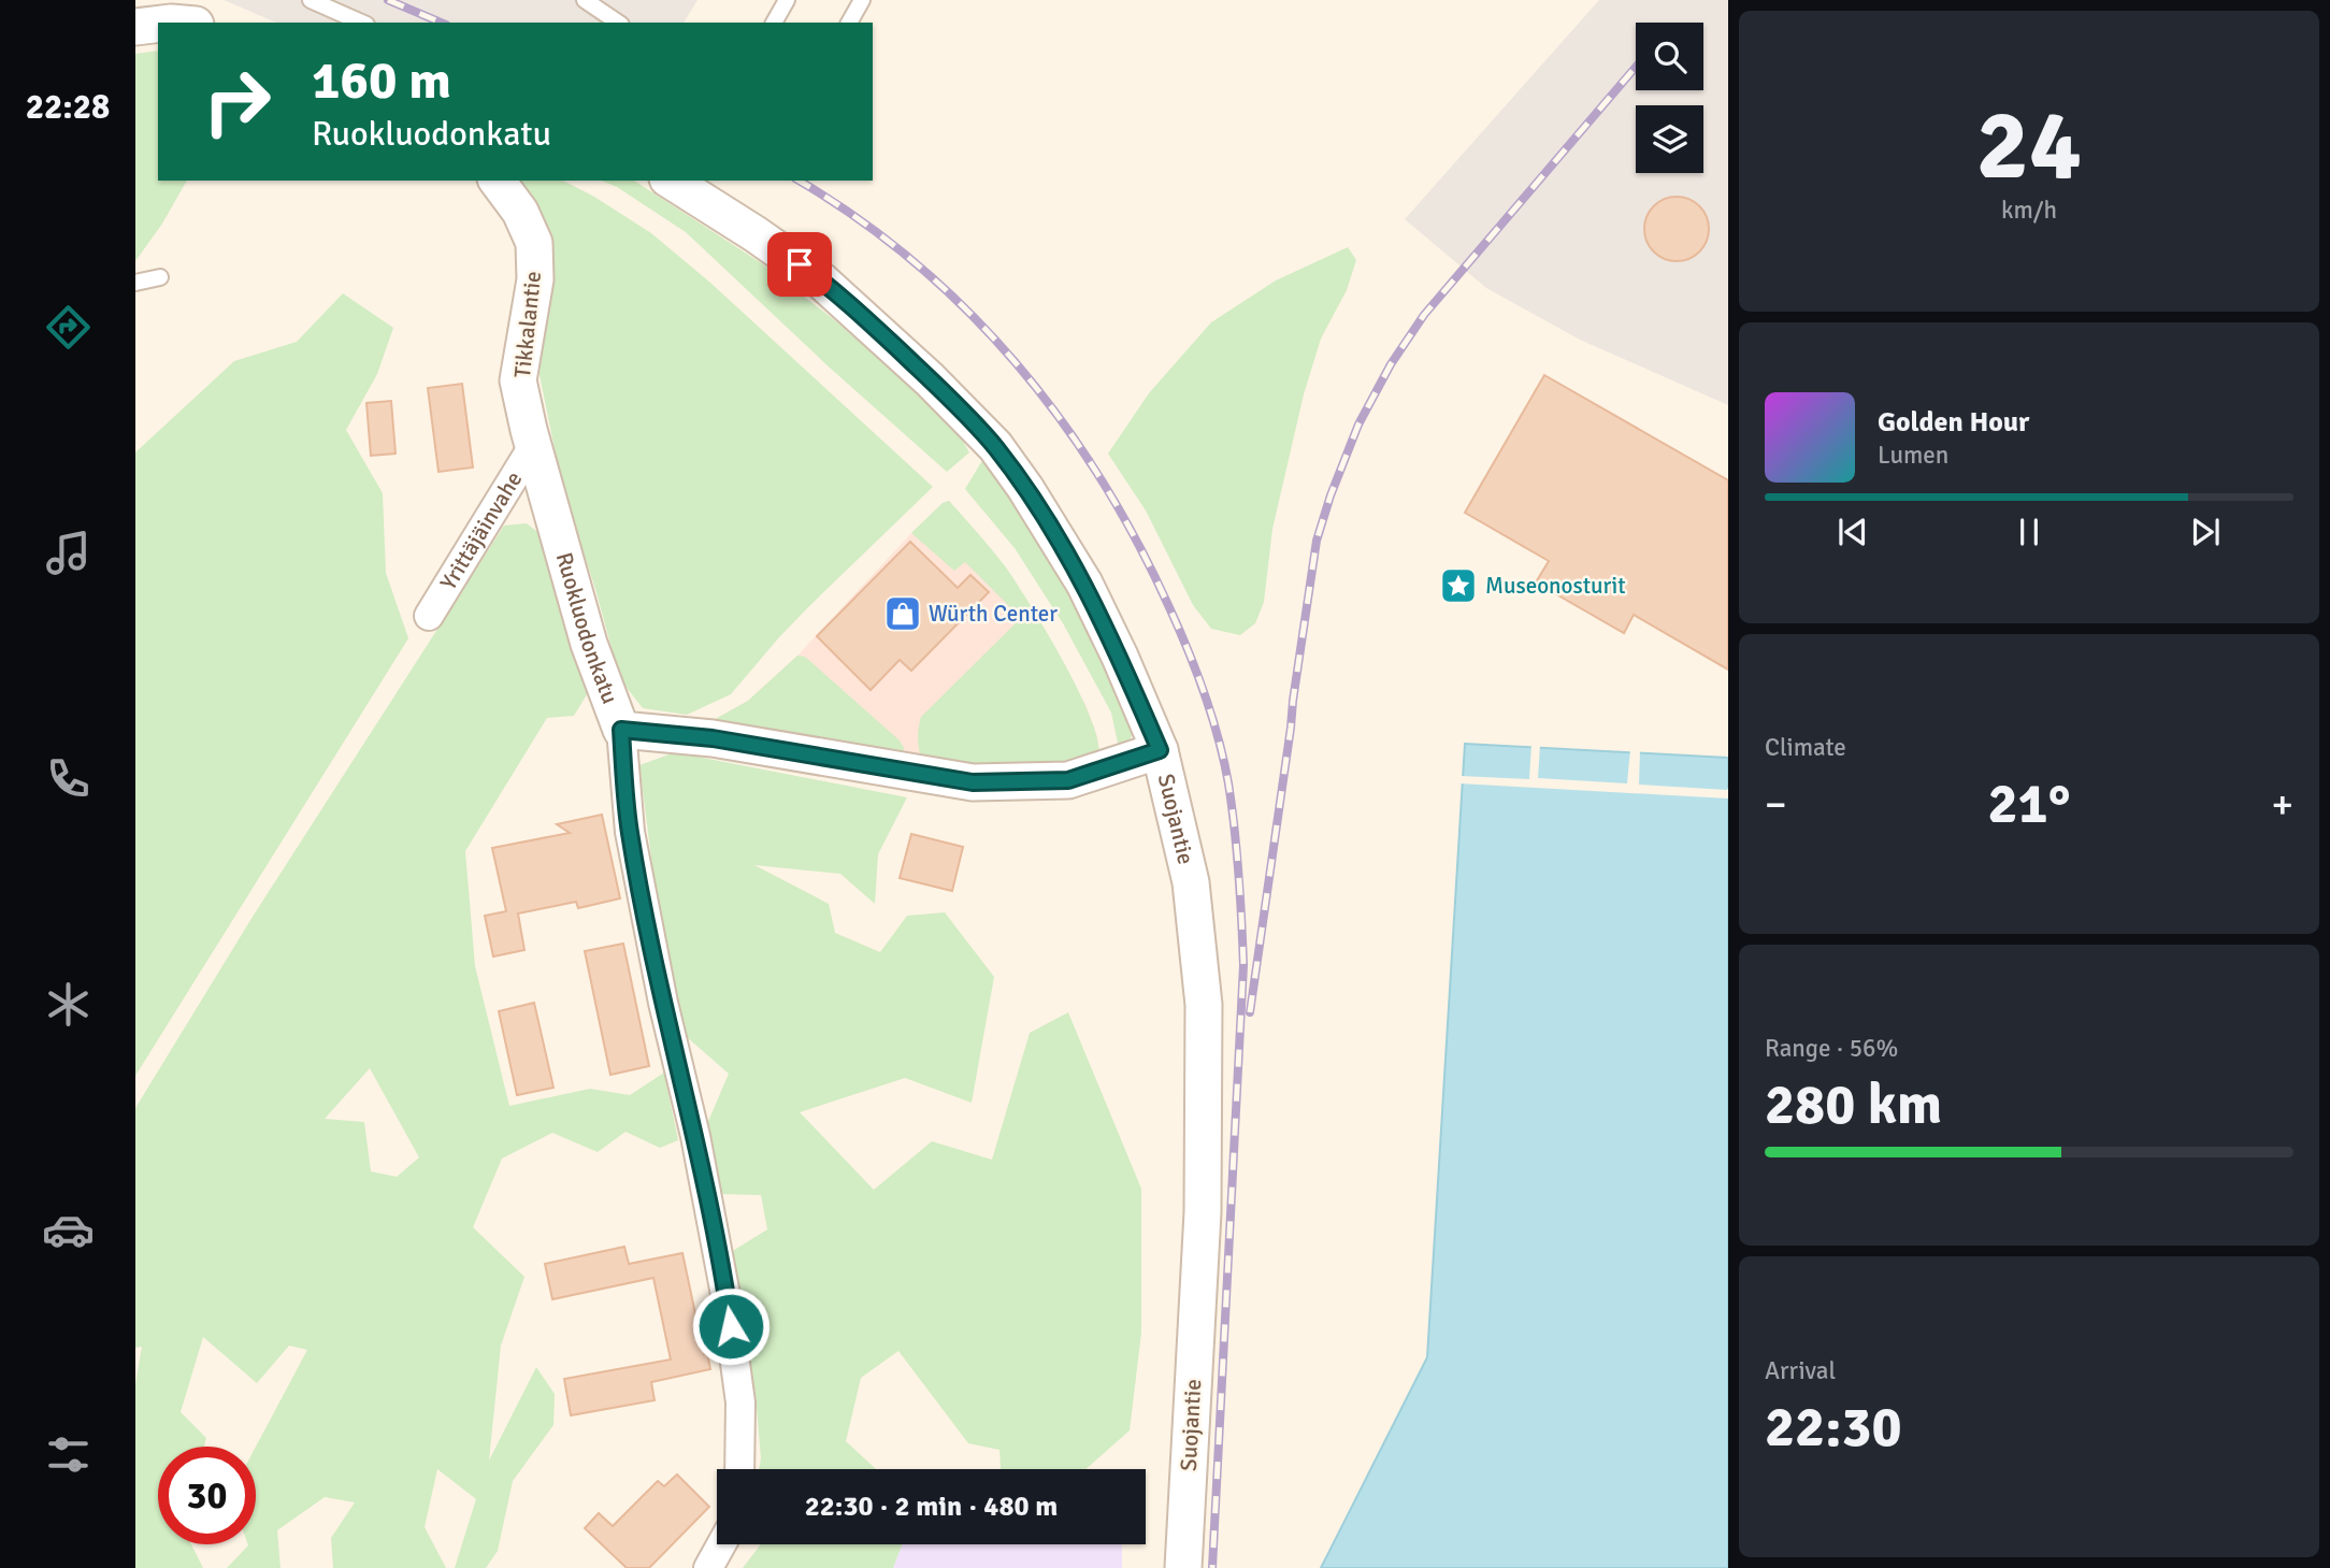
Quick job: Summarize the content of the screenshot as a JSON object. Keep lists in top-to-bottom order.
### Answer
{
  "streets": {
    "street": [
      "Tikkalantie",
      "Yrittäjäinvahe",
      "Ruokluodonkatu",
      "Suojantie"
    ]
  },
  "crossings": [
    ["Tikkalantie", "Yrittäjäinvahe"],
    ["Tikkalantie", "Ruokluodonkatu"],
    ["Ruokluodonkatu", "Suojantie"]
  ],
  "places": {
    "place": ["Museonosturit"],
    "shop": ["Würth Center"]
  },
  "page": {
    "tabs": "22:28",
    "tile": [
      ["24", "km/h"],
      "Climate",
      ["Range · 56%", "280 km"],
      ["Arrival", "22:30"]
    ],
    "turn": ["160 m", "Ruokluodonkatu"],
    "song": ["Golden Hour", "Lumen"],
    "heat": ["−", "21°", "+"],
    "limit": "30",
    "trip": "22:30 · 2 min · 480 m"
  }
}
